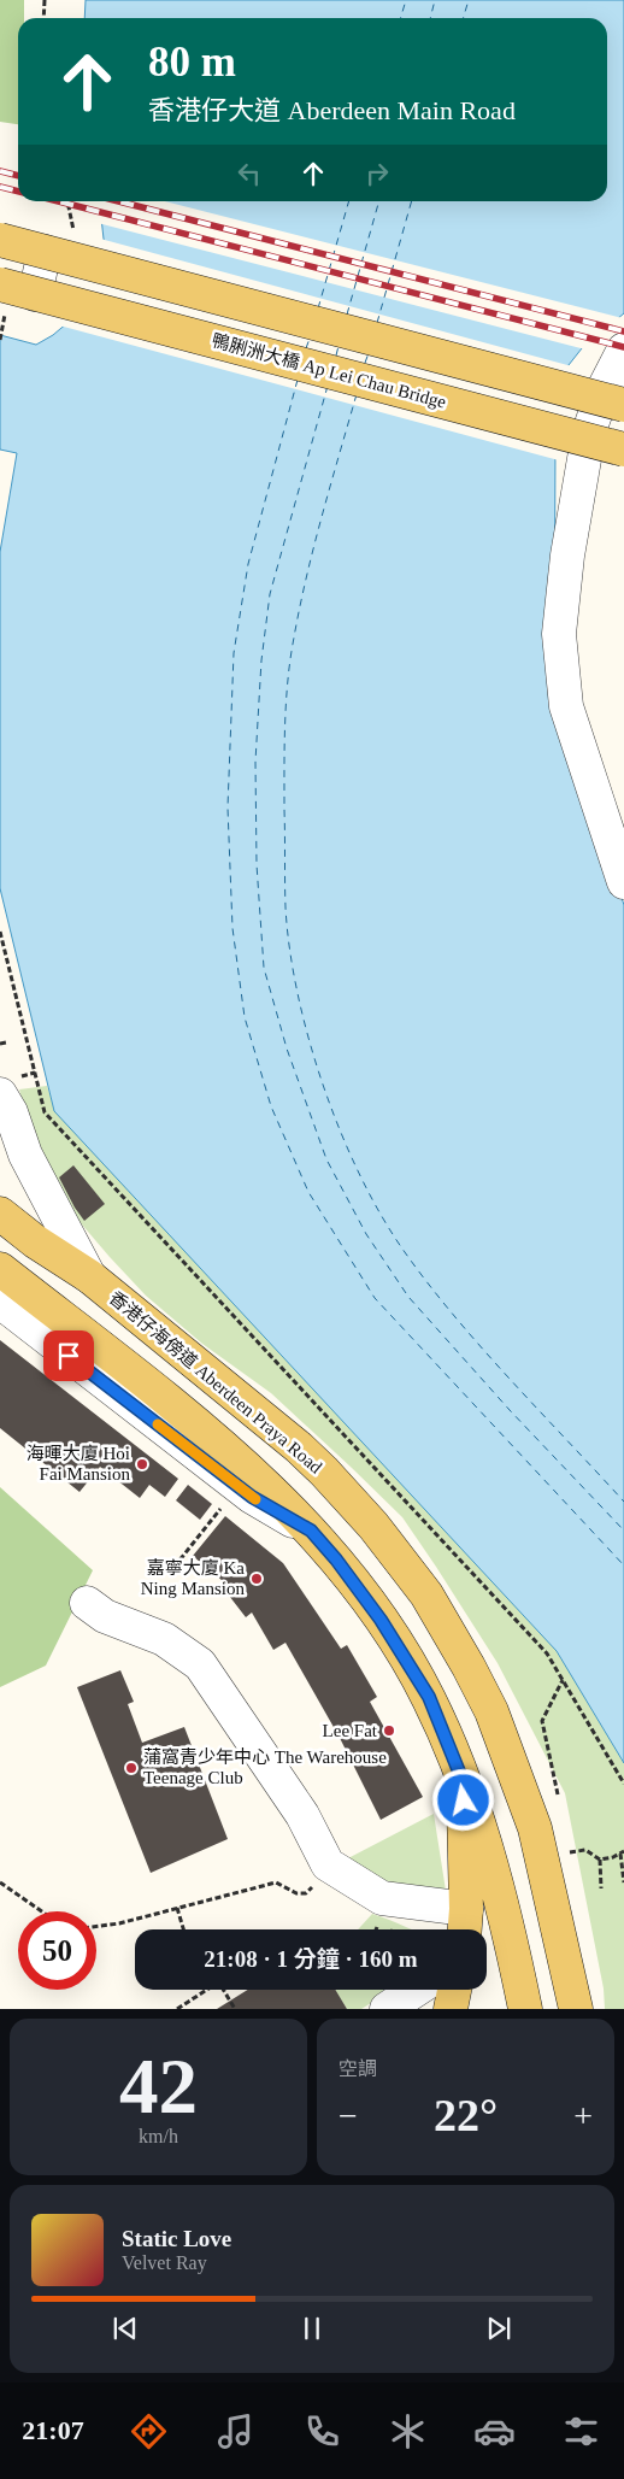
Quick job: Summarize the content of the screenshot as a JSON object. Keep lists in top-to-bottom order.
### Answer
{
  "streets": {
    "main road": ["鴨脷洲大橋 Ap Lei Chau Bridge", "香港仔海傍道 Aberdeen Praya Road"]
  },
  "places": [
    "海暉大廈 Hoi Fai Mansion",
    "嘉寧大廈 Ka Ning Mansion",
    "Lee Fat",
    "蒲窩青少年中心 The Warehouse Teenage Club"
  ],
  "page": {
    "turn": ["80 m", "香港仔大道 Aberdeen Main Road"],
    "limit": "50",
    "trip": "21:08 · 1 分鐘 · 160 m",
    "tile": [
      ["42", "km/h"],
      "空調"
    ],
    "heat": ["−", "22°", "+"],
    "song": ["Static Love", "Velvet Ray"],
    "tabs": "21:07"
  }
}
